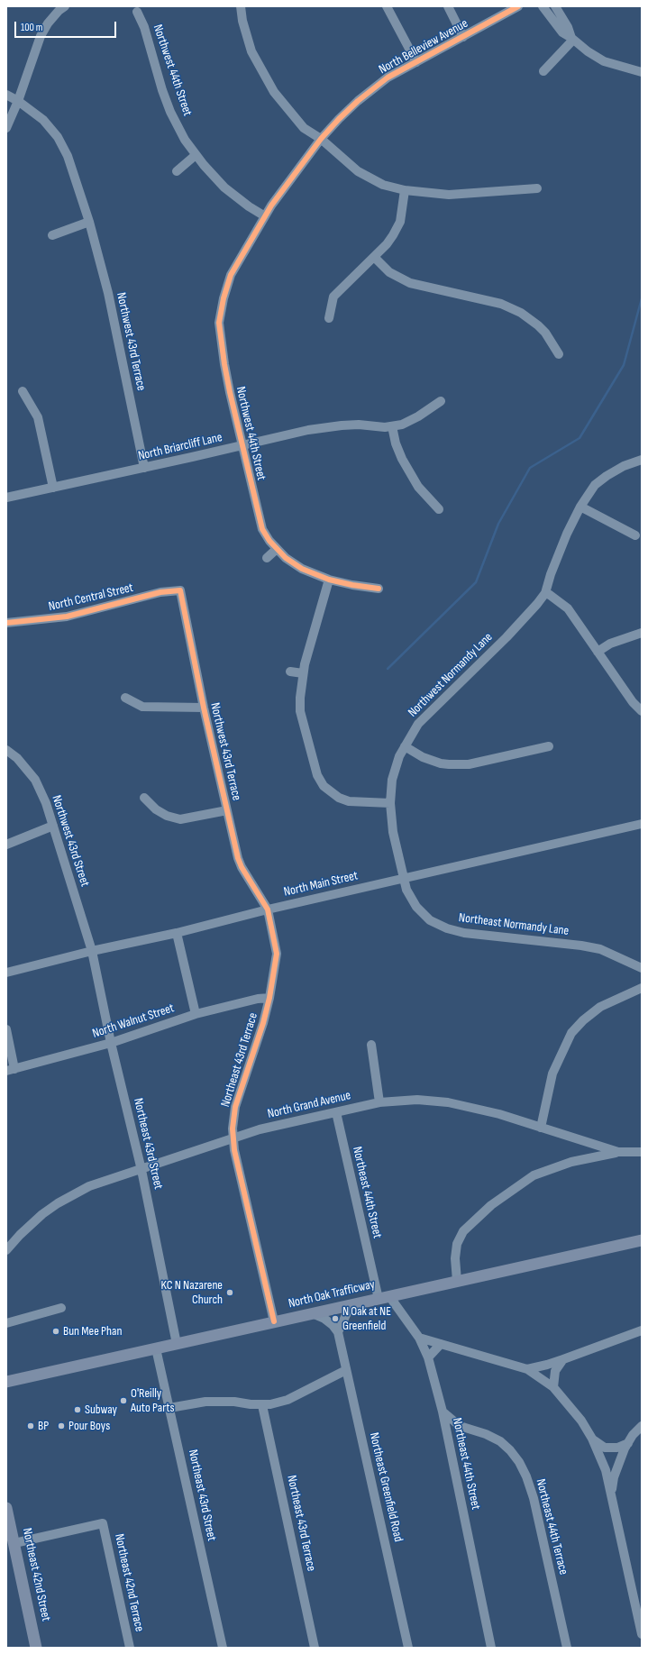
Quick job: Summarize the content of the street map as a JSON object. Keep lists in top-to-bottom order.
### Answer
{
  "streets": {
    "main road": ["North Oak Trafficway", "Northeast 42nd Street"],
    "street": [
      "North Belleview Avenue",
      "Northwest 44th Street",
      "Northwest 43rd Terrace",
      "North Briarcliff Lane",
      "North Central Street",
      "Northwest Normandy Lane",
      "Northwest 43rd Street",
      "North Main Street",
      "Northeast Normandy Lane",
      "North Walnut Street",
      "Northeast 43rd Terrace",
      "North Grand Avenue",
      "Northeast 43rd Street",
      "Northeast 44th Street",
      "Northeast Greenfield Road",
      "Northeast 44th Terrace",
      "Northeast 42nd Terrace"
    ]
  },
  "crossings": [
    ["North Belleview Avenue", "Northwest 44th Street"],
    ["Northwest 44th Street", "North Briarcliff Lane"],
    ["Northwest 43rd Terrace", "North Briarcliff Lane"],
    ["Northwest 43rd Terrace", "North Central Street"],
    ["Northwest 43rd Terrace", "North Main Street"],
    ["Northwest 43rd Terrace", "Northeast 43rd Terrace"],
    ["Northwest Normandy Lane", "North Main Street"],
    ["Northwest Normandy Lane", "Northeast Normandy Lane"],
    ["Northwest 43rd Street", "North Main Street"],
    ["Northwest 43rd Street", "Northeast 43rd Street"],
    ["North Main Street", "Northeast Normandy Lane"],
    ["North Main Street", "Northeast 43rd Terrace"],
    ["North Main Street", "Northeast 43rd Street"],
    ["North Walnut Street", "Northeast 43rd Terrace"],
    ["North Walnut Street", "Northeast 43rd Street"],
    ["Northeast 43rd Terrace", "North Grand Avenue"],
    ["Northeast 43rd Terrace", "North Oak Trafficway"],
    ["North Grand Avenue", "Northeast 43rd Street"],
    ["North Grand Avenue", "Northeast 44th Street"],
    ["Northeast 43rd Street", "North Oak Trafficway"],
    ["Northeast 44th Street", "North Oak Trafficway"],
    ["Northeast 44th Street", "Northeast 44th Terrace"],
    ["Northeast 42nd Street", "Northeast 42nd Terrace"]
  ],
  "places": [
    "KC N Nazarene Church",
    "N Oak at NE Greenfield",
    "Bun Mee Phan",
    "O'Reilly Auto Parts",
    "Subway",
    "BP",
    "Pour Boys"
  ],
  "scale_bar": "100 m"
}
